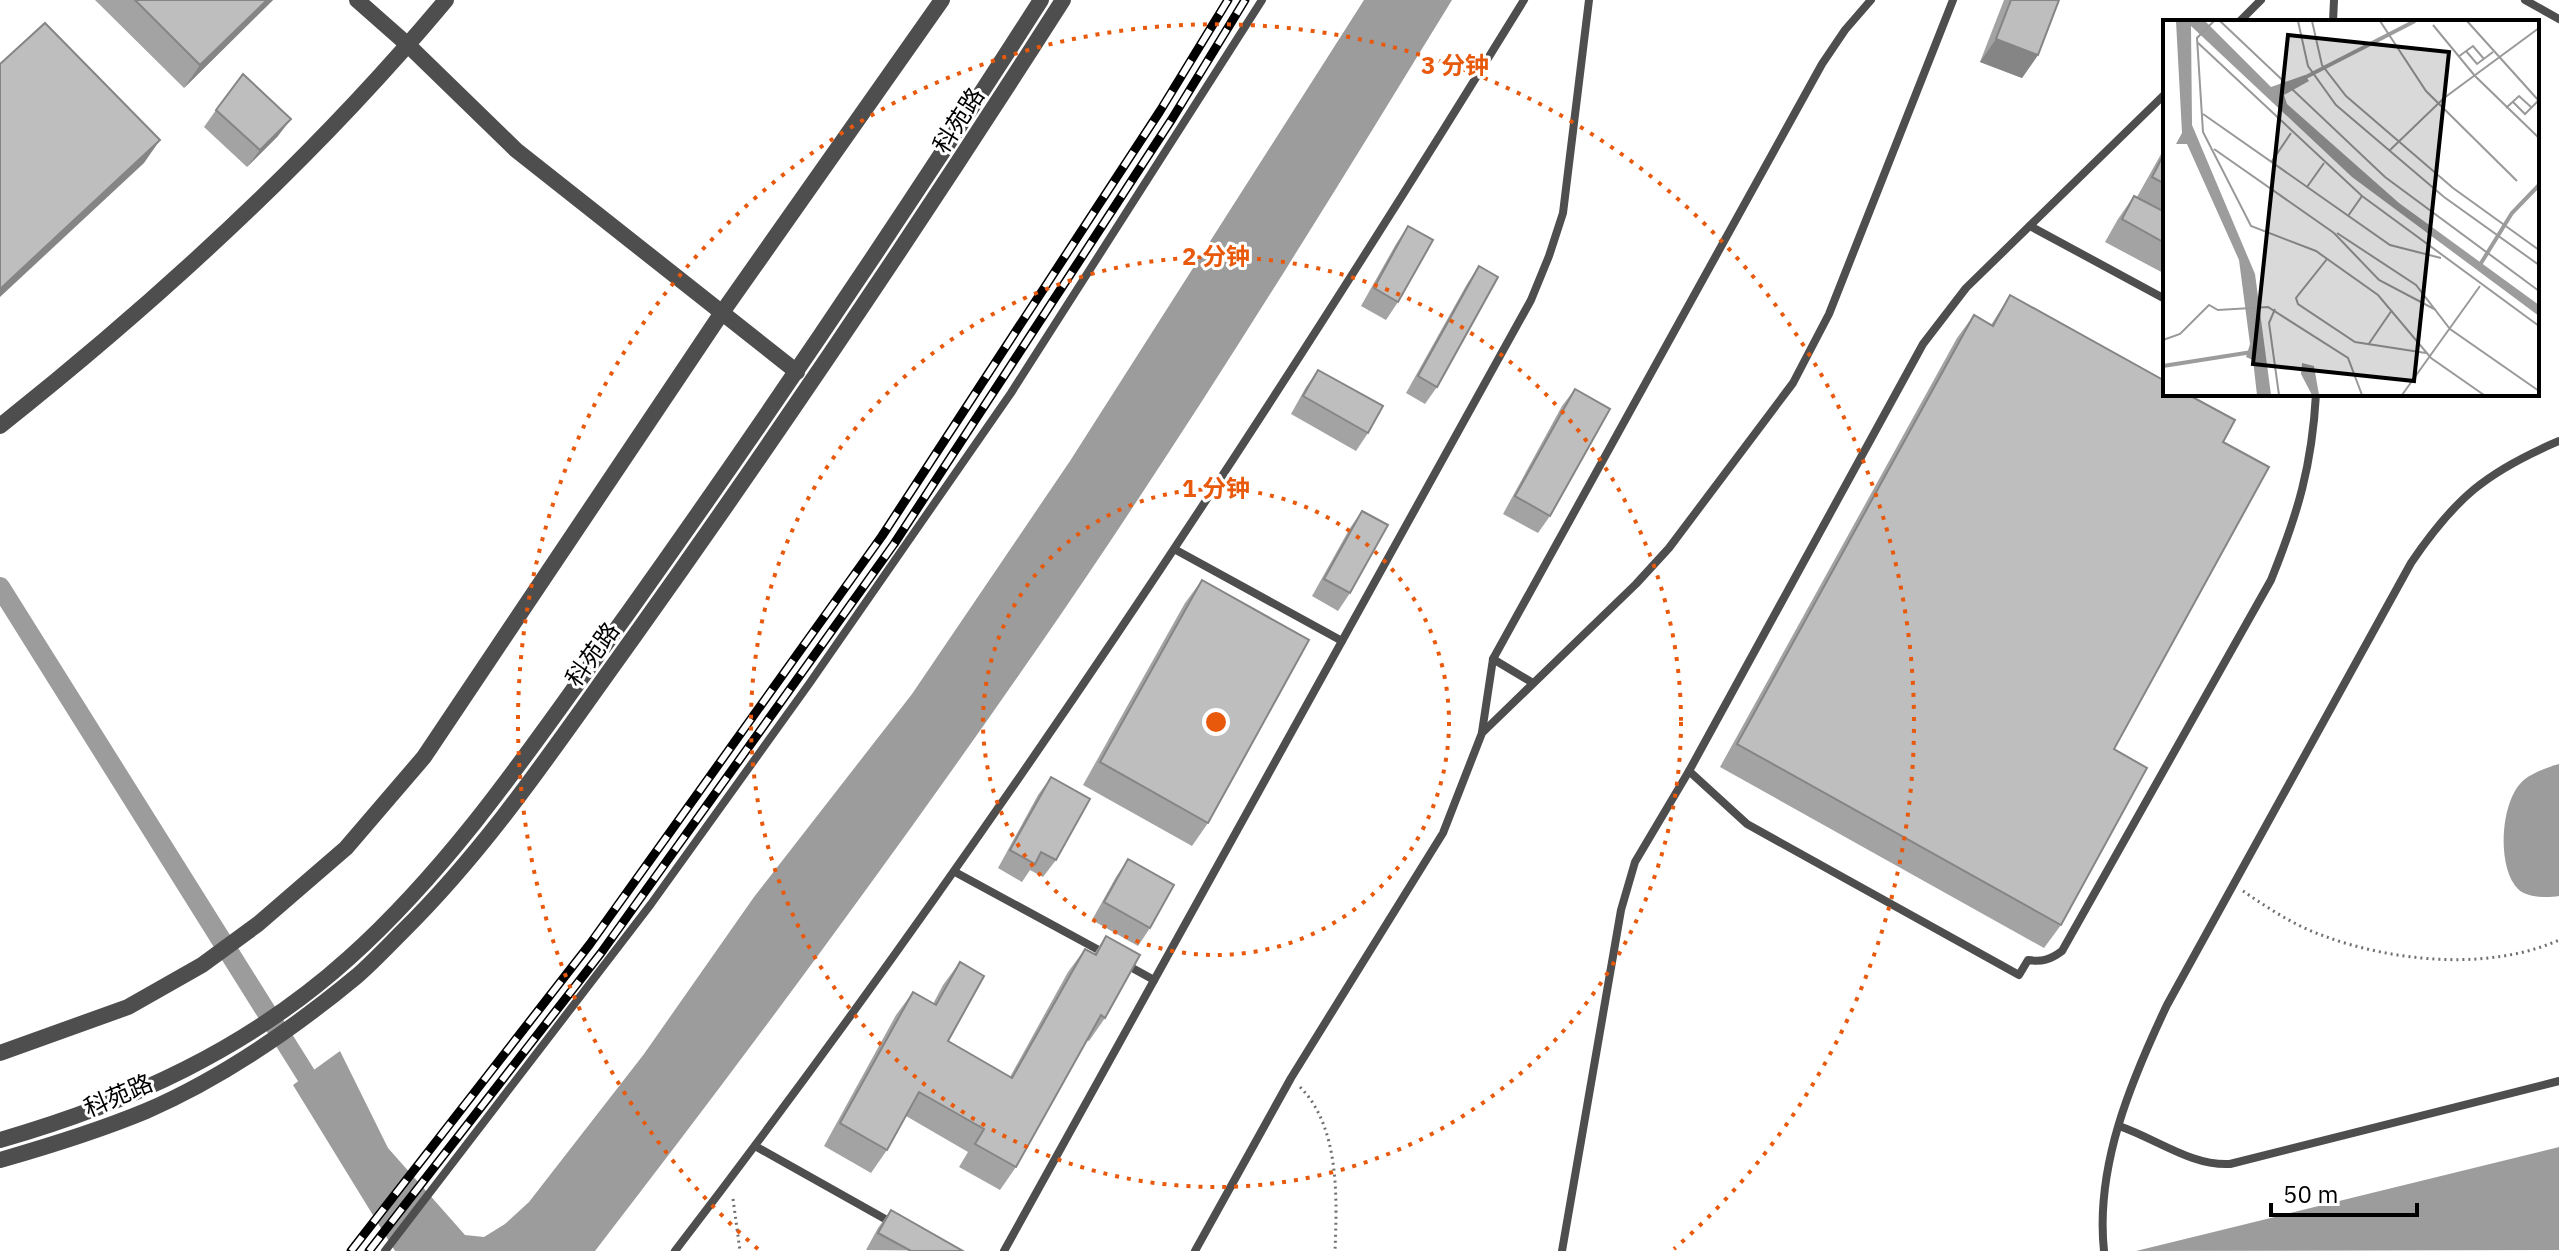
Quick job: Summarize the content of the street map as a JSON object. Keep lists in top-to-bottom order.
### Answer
{
  "streets": {
    "street": ["科苑路"]
  },
  "scale_bar": "50 m",
  "rings": ["3 分钟", "2 分钟", "1 分钟"]
}
